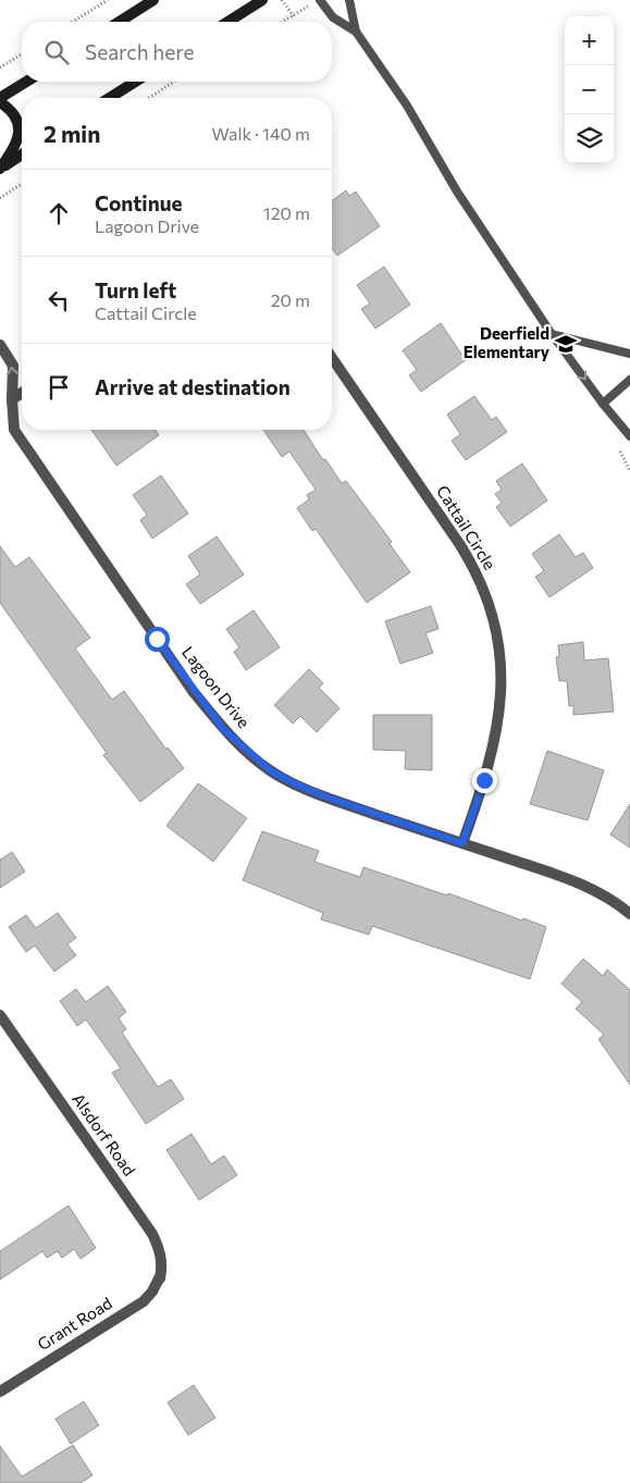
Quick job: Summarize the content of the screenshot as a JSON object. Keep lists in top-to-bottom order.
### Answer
{
  "streets": {
    "street": [
      "Cattail Circle",
      "Lagoon Drive",
      "Alsdorf Road",
      "Grant Road"
    ]
  },
  "crossings": [
    ["Cattail Circle", "Lagoon Drive"],
    ["Alsdorf Road", "Grant Road"]
  ],
  "places": {
    "school or university": ["Deerfield Elementary"]
  },
  "page": {
    "map_buttons": ["+", "−"],
    "search": "Search here",
    "heading": ["2 min", "Walk · 140 m"],
    "list": [
      ["Continue", "Lagoon Drive", "120 m"],
      ["Turn left", "Cattail Circle", "20 m"],
      "Arrive at destination"
    ]
  }
}
